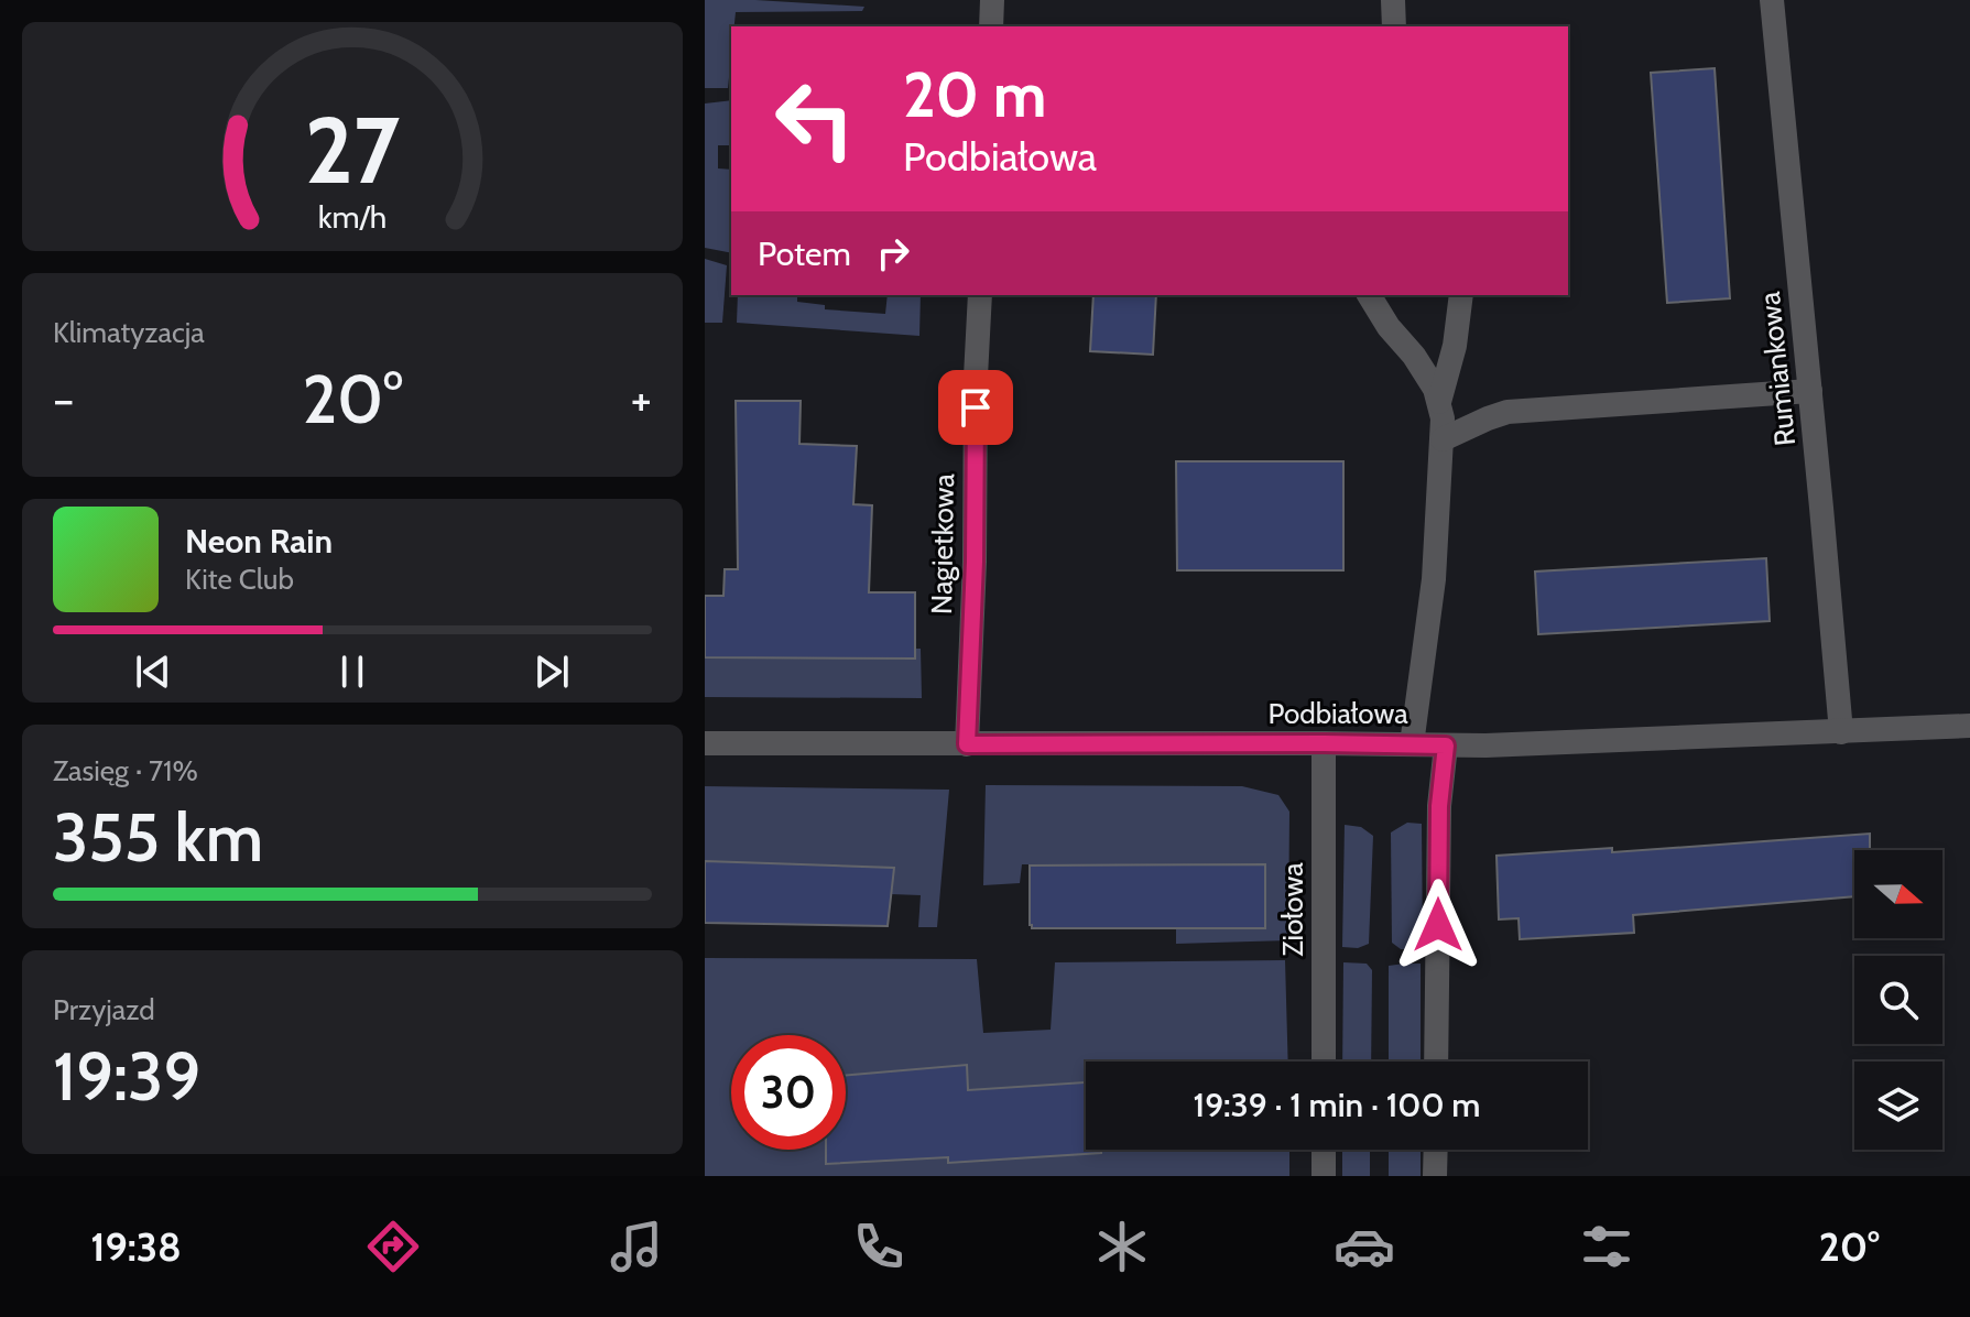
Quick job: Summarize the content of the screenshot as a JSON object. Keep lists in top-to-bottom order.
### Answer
{
  "streets": {
    "street": [
      "Rumiankowa",
      "Nagietkowa",
      "Podbiałowa",
      "Ziołowa"
    ]
  },
  "crossings": [
    ["Rumiankowa", "Podbiałowa"],
    ["Nagietkowa", "Podbiałowa"],
    ["Podbiałowa", "Ziołowa"]
  ],
  "north": "right",
  "page": {
    "turn": ["20 m", "Podbiałowa"],
    "then": "Potem",
    "tile": [
      "Klimatyzacja",
      ["Zasięg · 71%", "355 km"],
      ["Przyjazd", "19:39"]
    ],
    "heat": ["−", "20°", "+"],
    "song": ["Neon Rain", "Kite Club"],
    "limit": "30",
    "trip": "19:39 · 1 min · 100 m",
    "tabs": ["19:38", "20°"],
    "gauge": ["27", "km/h"]
  }
}
